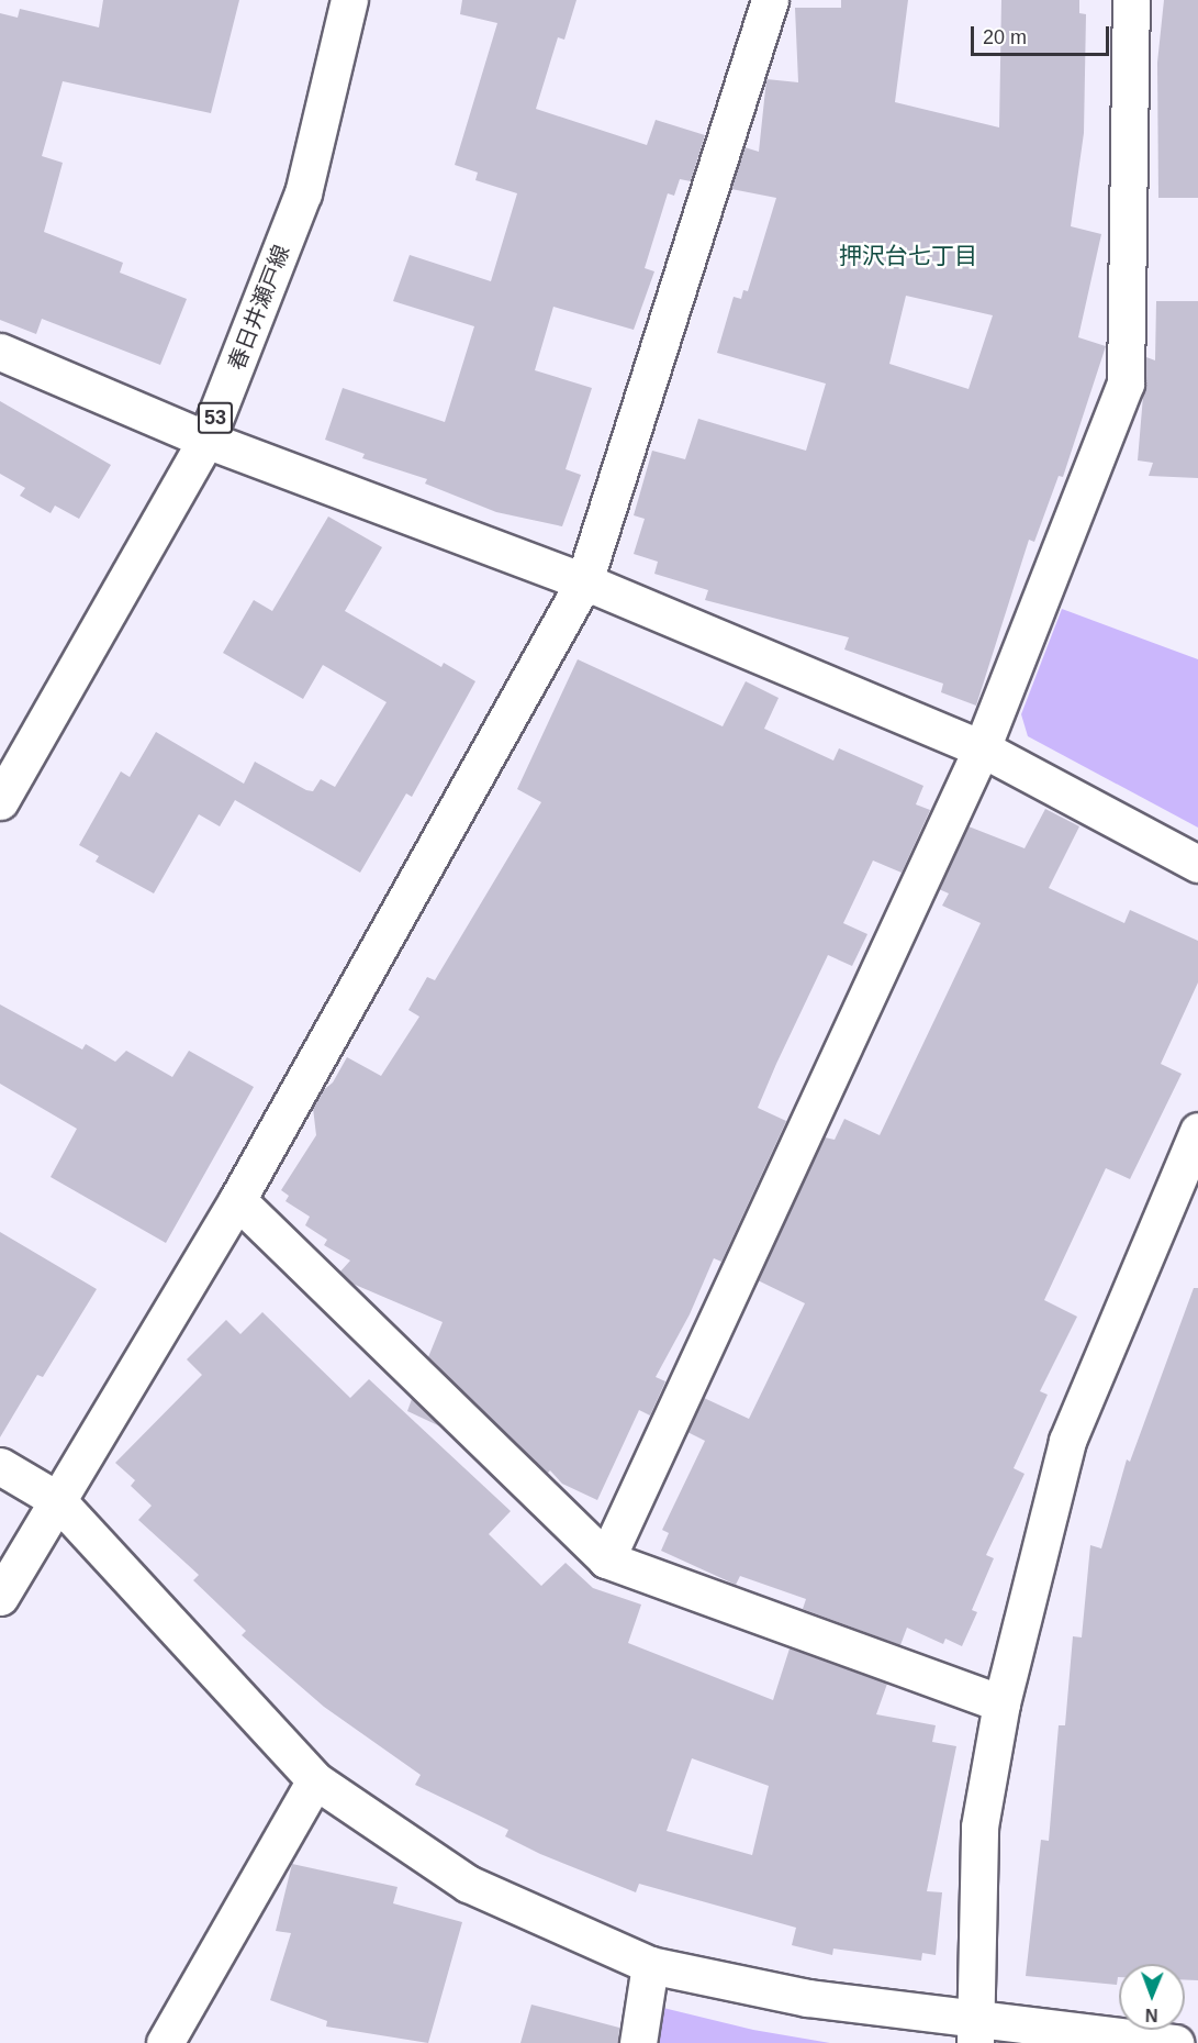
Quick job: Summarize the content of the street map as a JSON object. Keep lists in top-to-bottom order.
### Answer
{
  "streets": {
    "street": ["春日井瀬戸線", "53"]
  },
  "districts": ["押沢台七丁目"],
  "scale_bar": "20 m",
  "north": "bottom"
}
